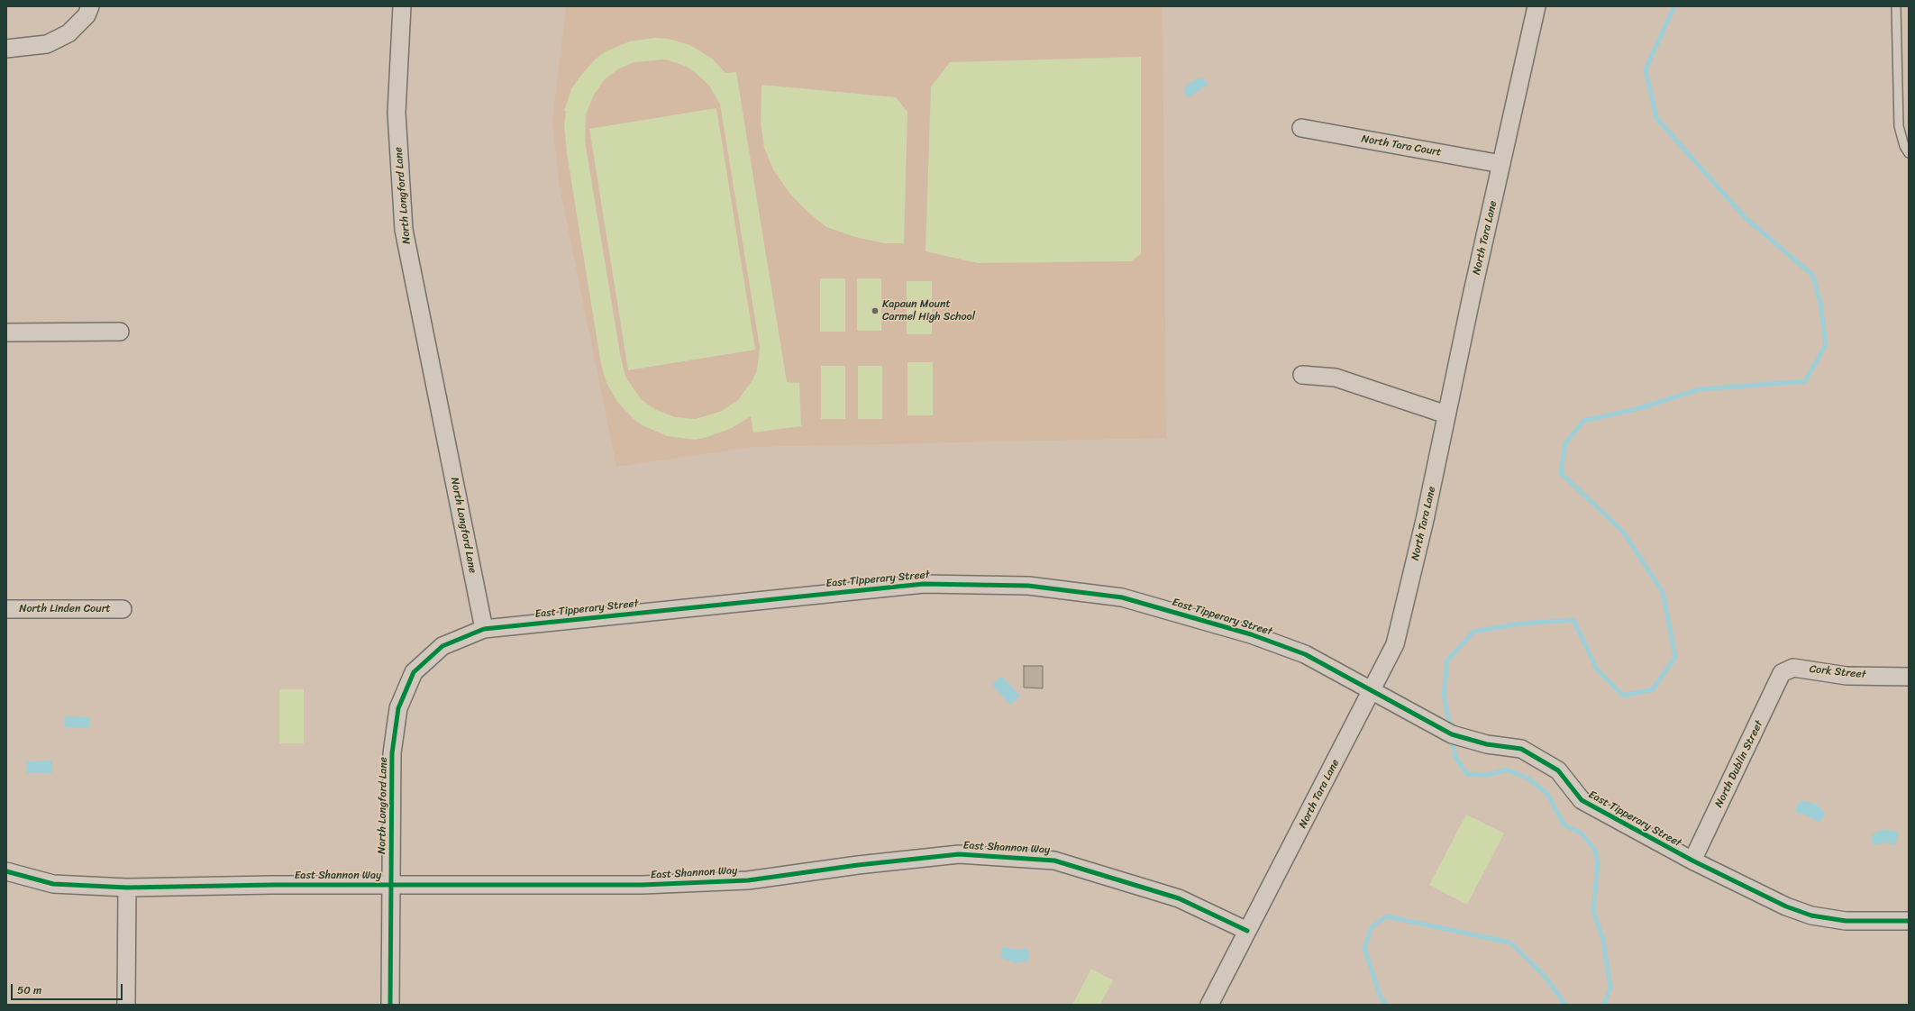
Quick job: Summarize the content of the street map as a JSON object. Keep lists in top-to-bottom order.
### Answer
{
  "streets": {
    "street": [
      "North Tara Court",
      "North Longford Lane",
      "North Tara Lane",
      "East Tipperary Street",
      "North Linden Court",
      "Cork Street",
      "North Dublin Street",
      "East Shannon Way"
    ]
  },
  "crossings": [
    ["North Tara Court", "North Tara Lane"],
    ["North Longford Lane", "East Tipperary Street"],
    ["North Longford Lane", "East Shannon Way"],
    ["North Tara Lane", "East Tipperary Street"],
    ["North Tara Lane", "East Shannon Way"],
    ["East Tipperary Street", "North Dublin Street"],
    ["Cork Street", "North Dublin Street"]
  ],
  "places": ["Kapaun Mount Carmel High School"],
  "scale_bar": "50 m"
}
